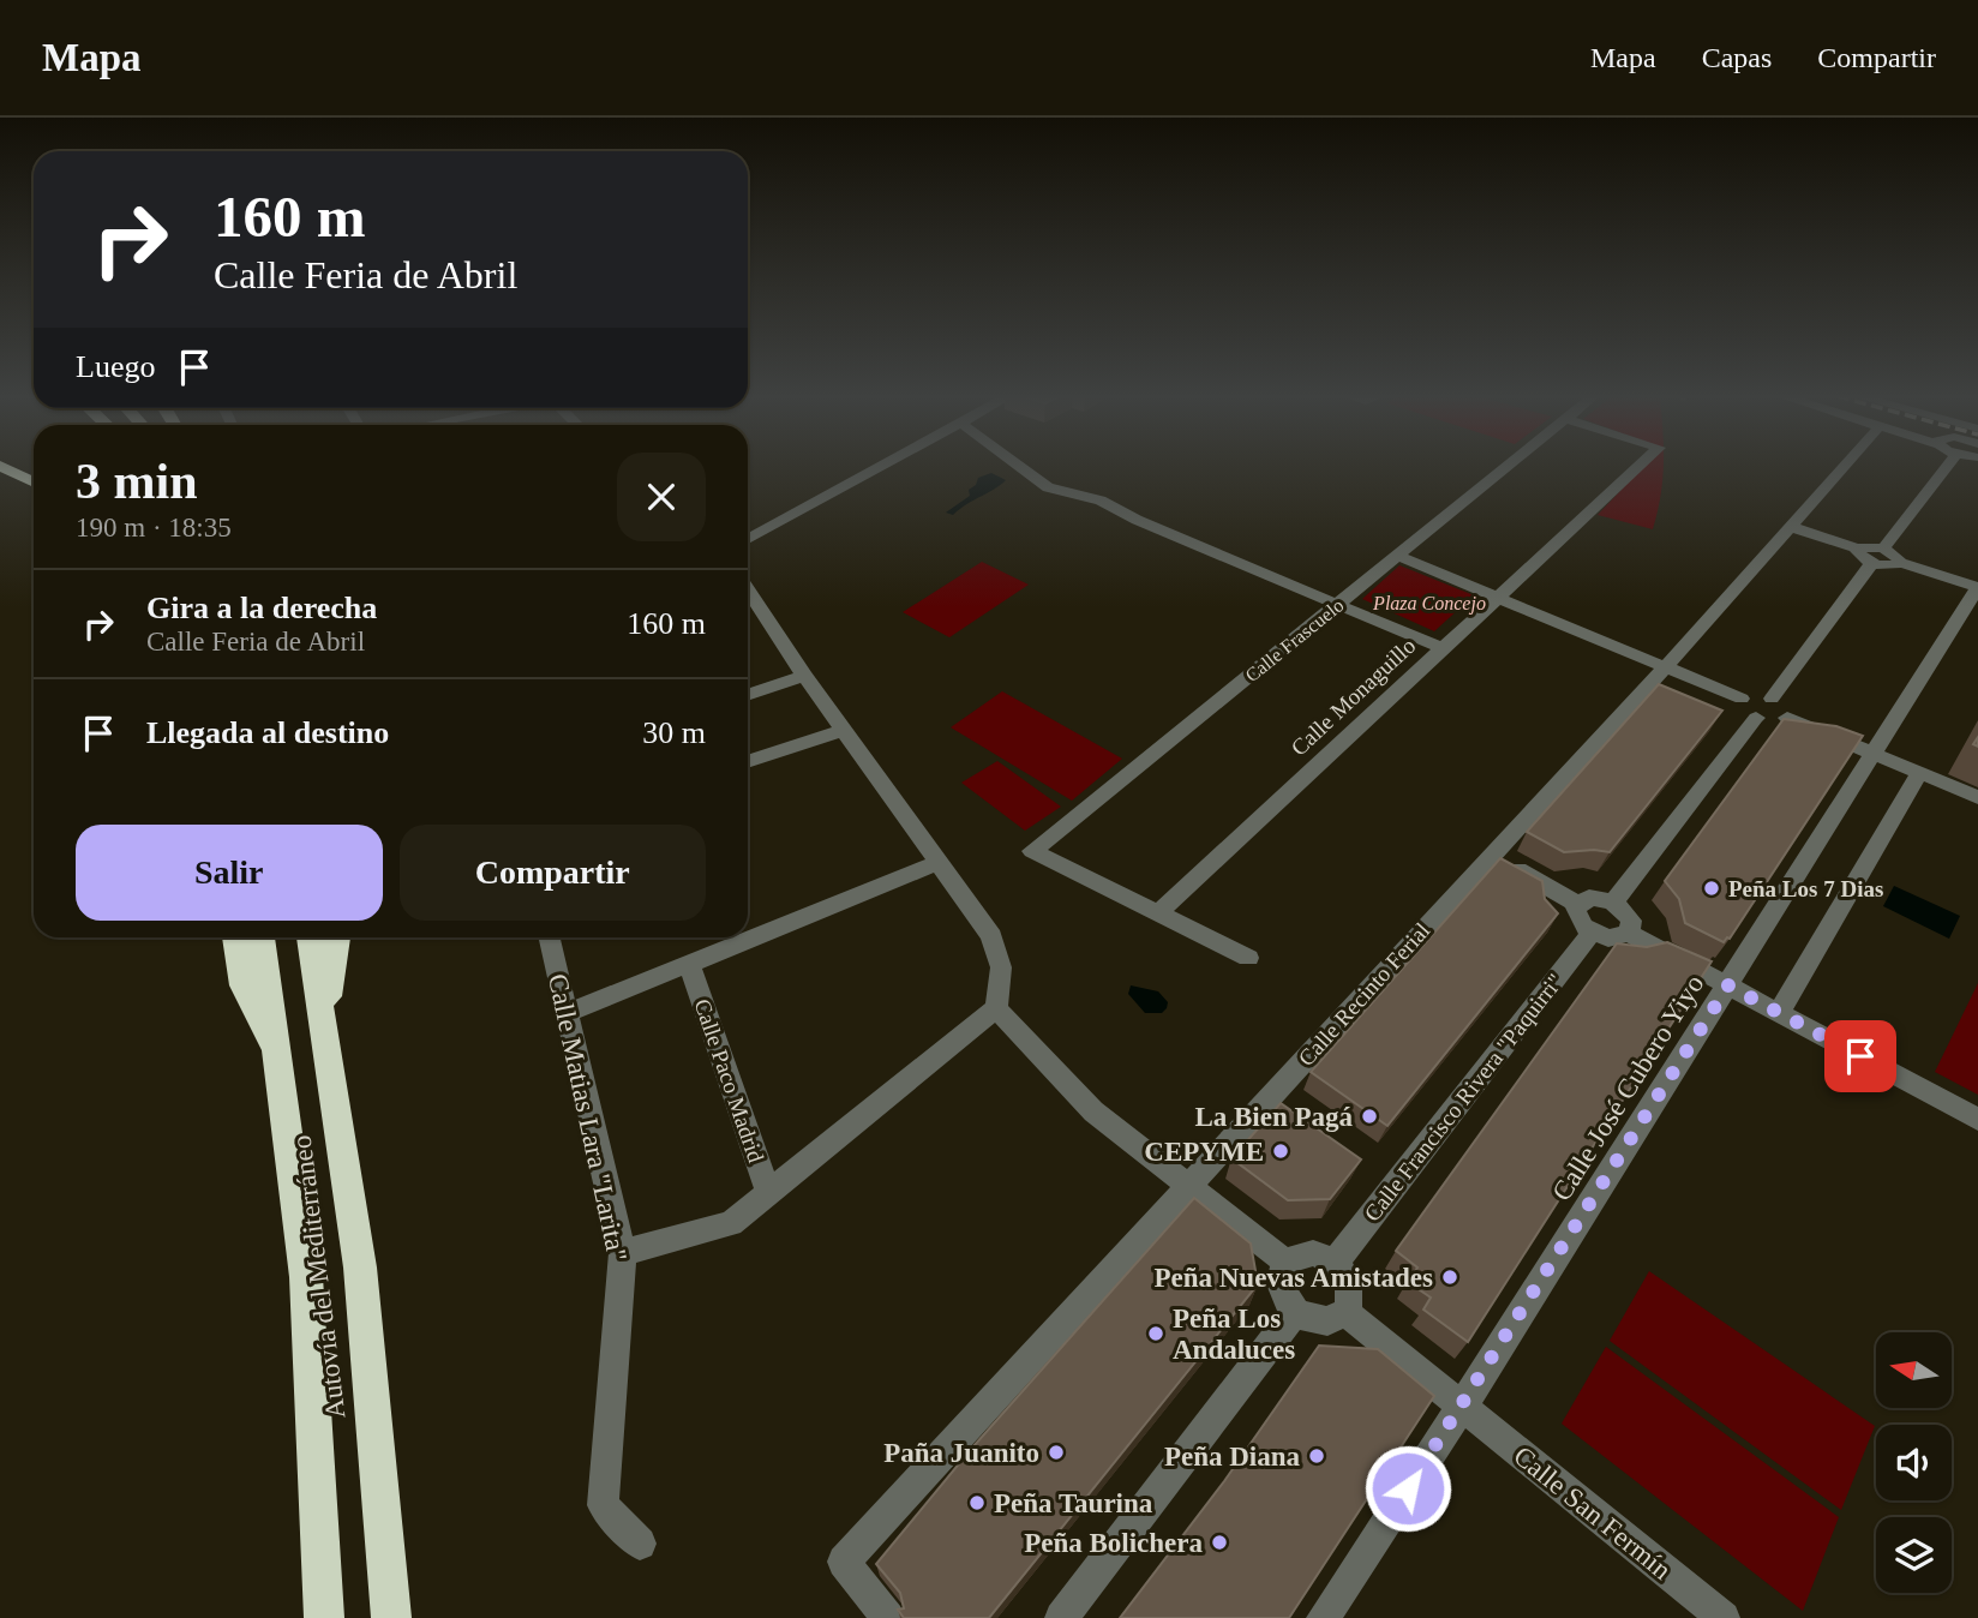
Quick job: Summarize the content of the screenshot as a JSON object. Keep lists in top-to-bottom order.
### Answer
{
  "streets": {
    "highway": ["Autovía del Mediterráneo"],
    "street": [
      "Calle Frascuelo",
      "Calle Monaguillo",
      "Calle Recinto Ferial",
      "Calle Paco Madrid",
      "Calle José Cubero Yiyo",
      "Calle Francisco Rivera \"Paquirri\"",
      "Calle Matias Lara \"Larita\"",
      "Calle San Fermín"
    ]
  },
  "crossings": [
    ["Calle Frascuelo", "Calle Monaguillo"],
    ["Calle José Cubero Yiyo", "Calle San Fermín"],
    ["Calle Francisco Rivera \"Paquirri\"", "Calle San Fermín"]
  ],
  "parks": ["Plaza Concejo"],
  "places": [
    "Peña Los 7 Dias",
    "La Bien Pagá",
    "CEPYME",
    "Peña Nuevas Amistades",
    "Peña Los Andaluces",
    "Paña Juanito",
    "Peña Diana",
    "Peña Taurina",
    "Peña Bolichera"
  ],
  "north": "left",
  "page": {
    "header": "Mapa",
    "nav": ["Mapa", "Capas", "Compartir"],
    "turn": ["160 m", "Calle Feria de Abril"],
    "then": "Luego",
    "heading": ["3 min", "190 m · 18:35"],
    "list": [
      {
        "name": "Gira a la derecha",
        "note": "Calle Feria de Abril",
        "value": "160 m"
      },
      {
        "name": "Llegada al destino",
        "value": "30 m"
      }
    ],
    "buttons": ["Salir", "Compartir"]
  }
}
